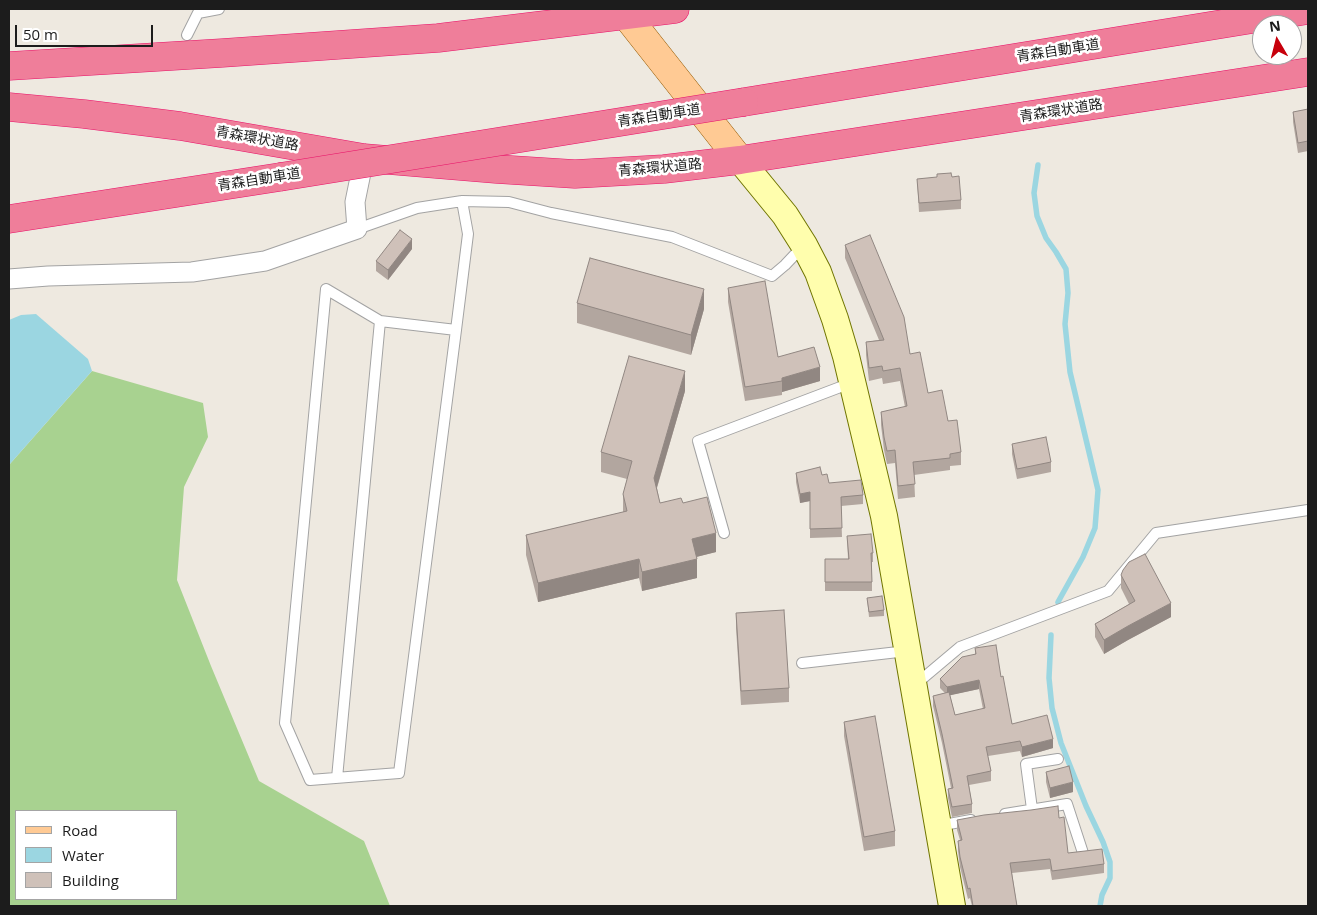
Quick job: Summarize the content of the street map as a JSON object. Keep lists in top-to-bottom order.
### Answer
{
  "streets": {
    "highway": ["青森自動車道", "青森環状道路"]
  },
  "legend": ["Road", "Water", "Building"],
  "scale_bar": "50 m",
  "north": "top"
}
